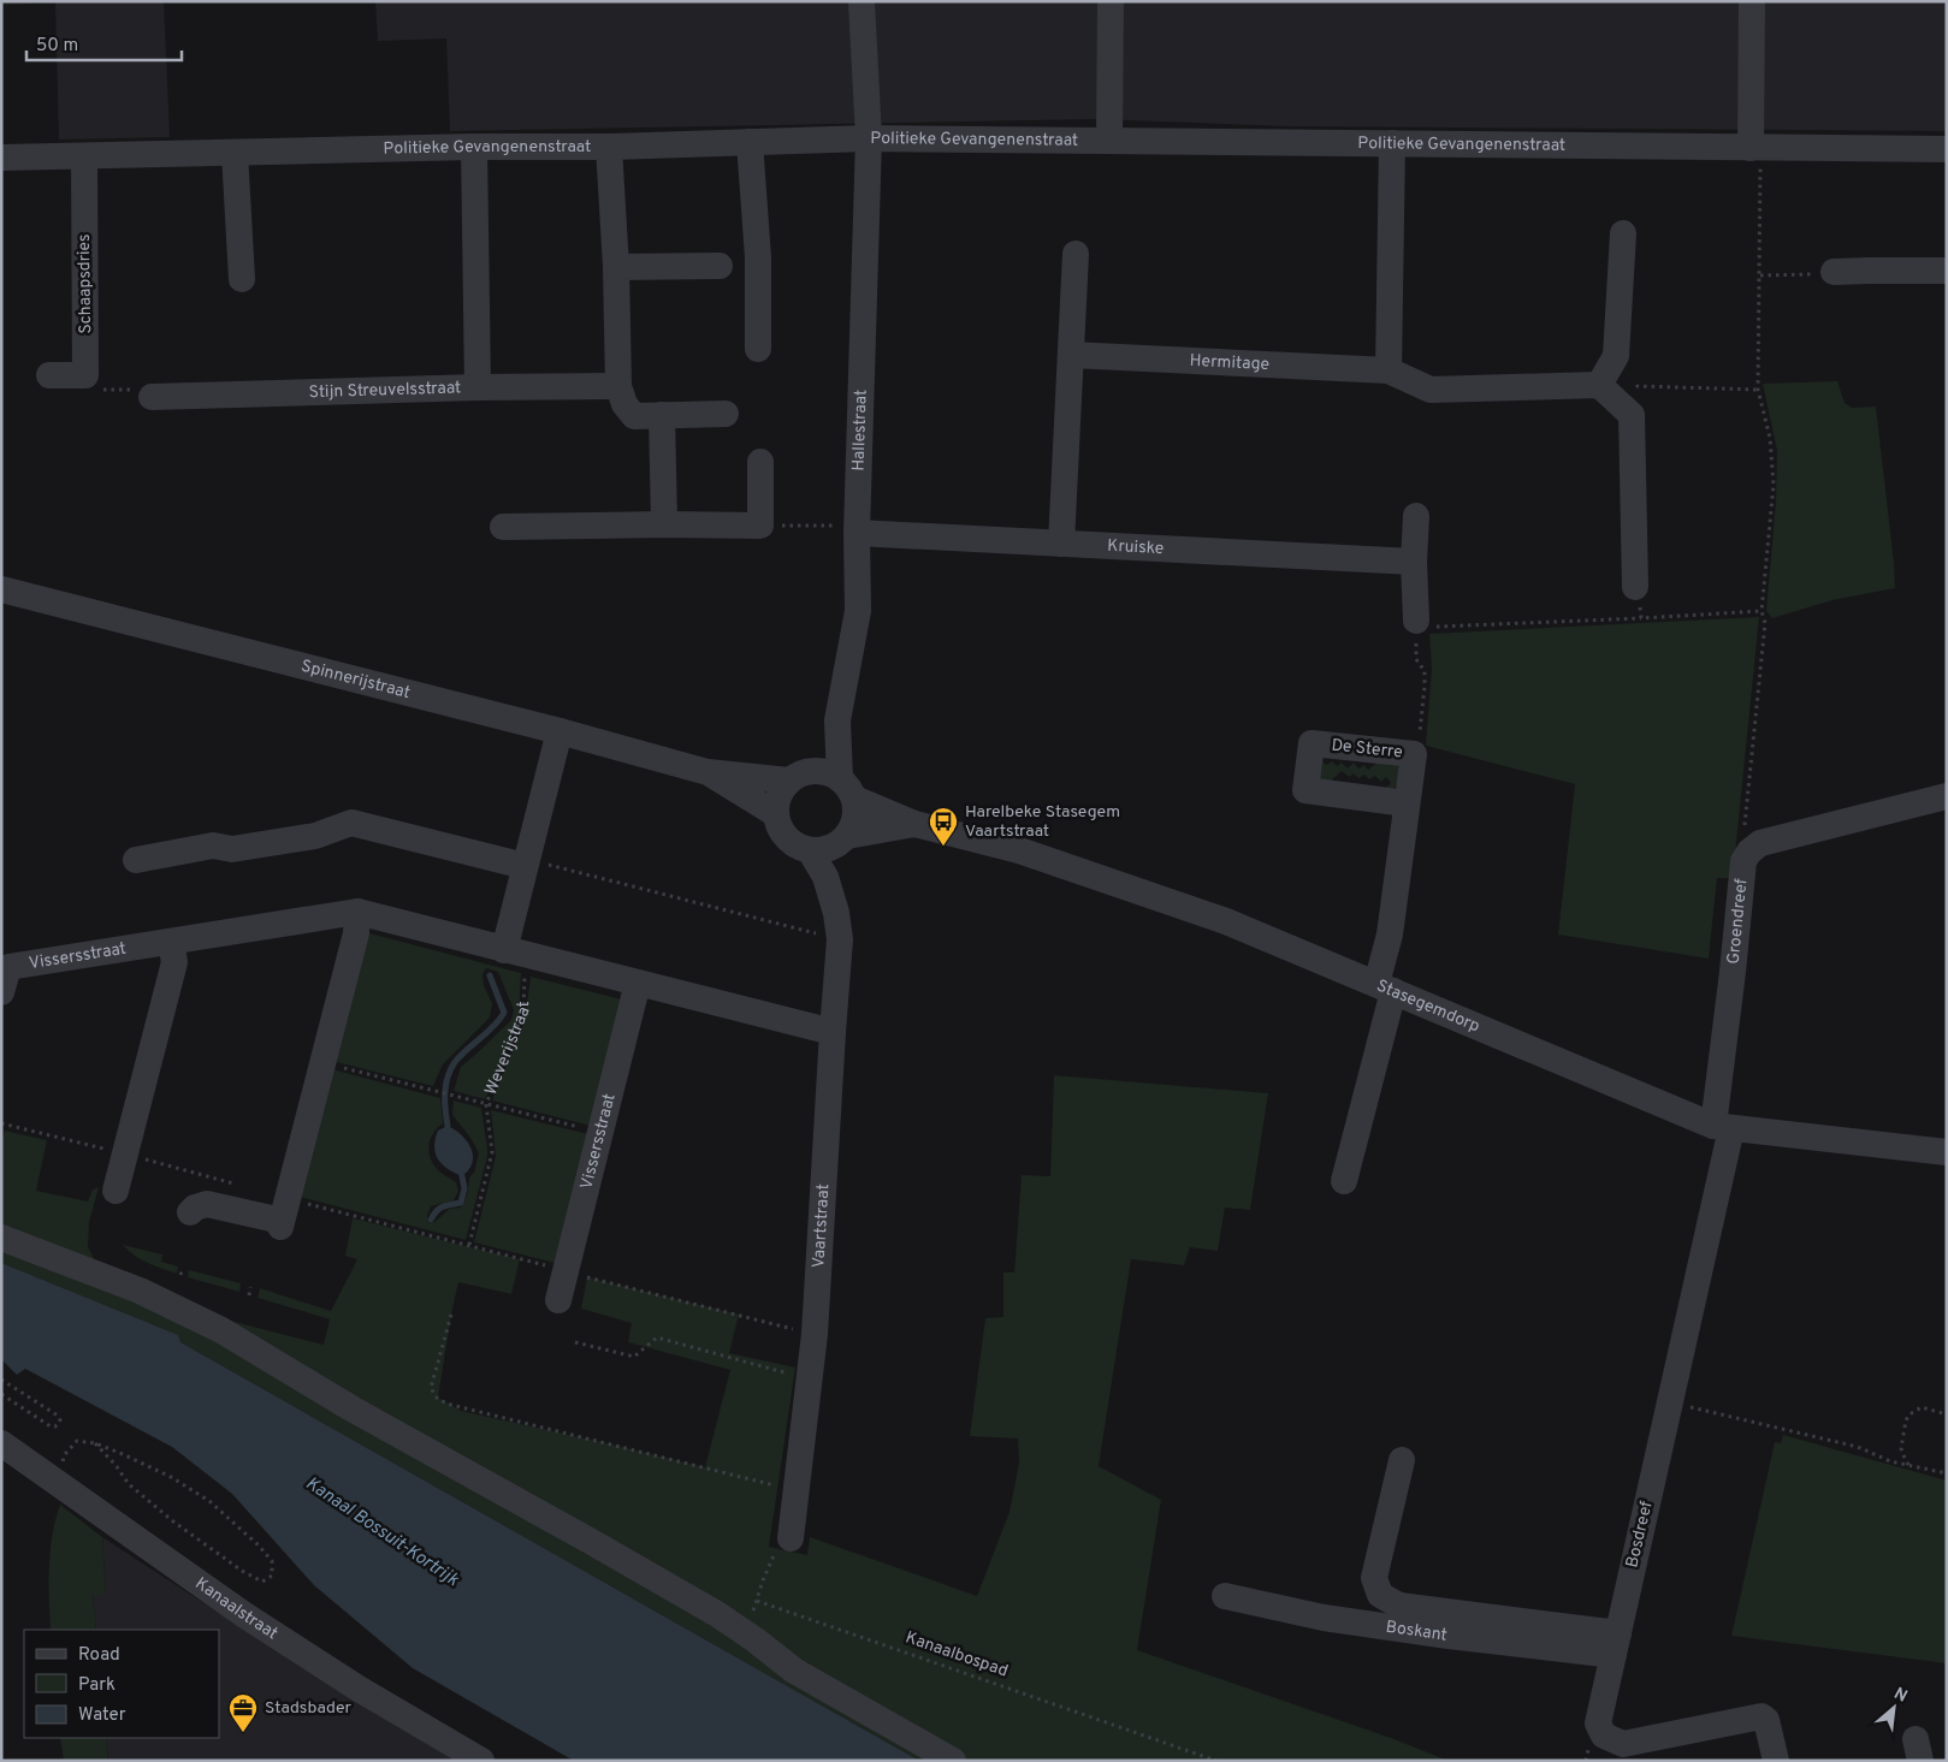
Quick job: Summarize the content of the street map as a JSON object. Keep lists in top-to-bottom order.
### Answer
{
  "streets": {
    "street": [
      "Politieke Gevangenenstraat",
      "Schaapsdries",
      "Hermitage",
      "Stijn Streuvelsstraat",
      "Hallestraat",
      "Kruiske",
      "Spinnerijstraat",
      "De Sterre",
      "Groendreef",
      "Vissersstraat",
      "Stasegemdorp",
      "Vaartstraat",
      "Bosdreef",
      "Kanaalstraat",
      "Boskant"
    ],
    "path": ["Weverijstraat", "Kanaalbospad"]
  },
  "crossings": [
    ["Politieke Gevangenenstraat", "Schaapsdries"],
    ["Politieke Gevangenenstraat", "Hallestraat"],
    ["Hallestraat", "Kruiske"],
    ["Hallestraat", "Spinnerijstraat"],
    ["Hallestraat", "Stasegemdorp"],
    ["Hallestraat", "Vaartstraat"],
    ["Spinnerijstraat", "Stasegemdorp"],
    ["Spinnerijstraat", "Vaartstraat"],
    ["De Sterre", "Stasegemdorp"],
    ["Groendreef", "Stasegemdorp"],
    ["Groendreef", "Bosdreef"],
    ["Vissersstraat", "Weverijstraat"],
    ["Vissersstraat", "Vaartstraat"],
    ["Stasegemdorp", "Vaartstraat"],
    ["Stasegemdorp", "Bosdreef"],
    ["Vaartstraat", "Kanaalbospad"],
    ["Bosdreef", "Boskant"]
  ],
  "water": ["Kanaal Bossuit-Kortrijk"],
  "places": {
    "bus stop": ["Harelbeke Stasegem Vaartstraat"],
    "office": ["Stadsbader"]
  },
  "legend": ["Road", "Park", "Water"],
  "scale_bar": "50 m",
  "north": "top right"
}
